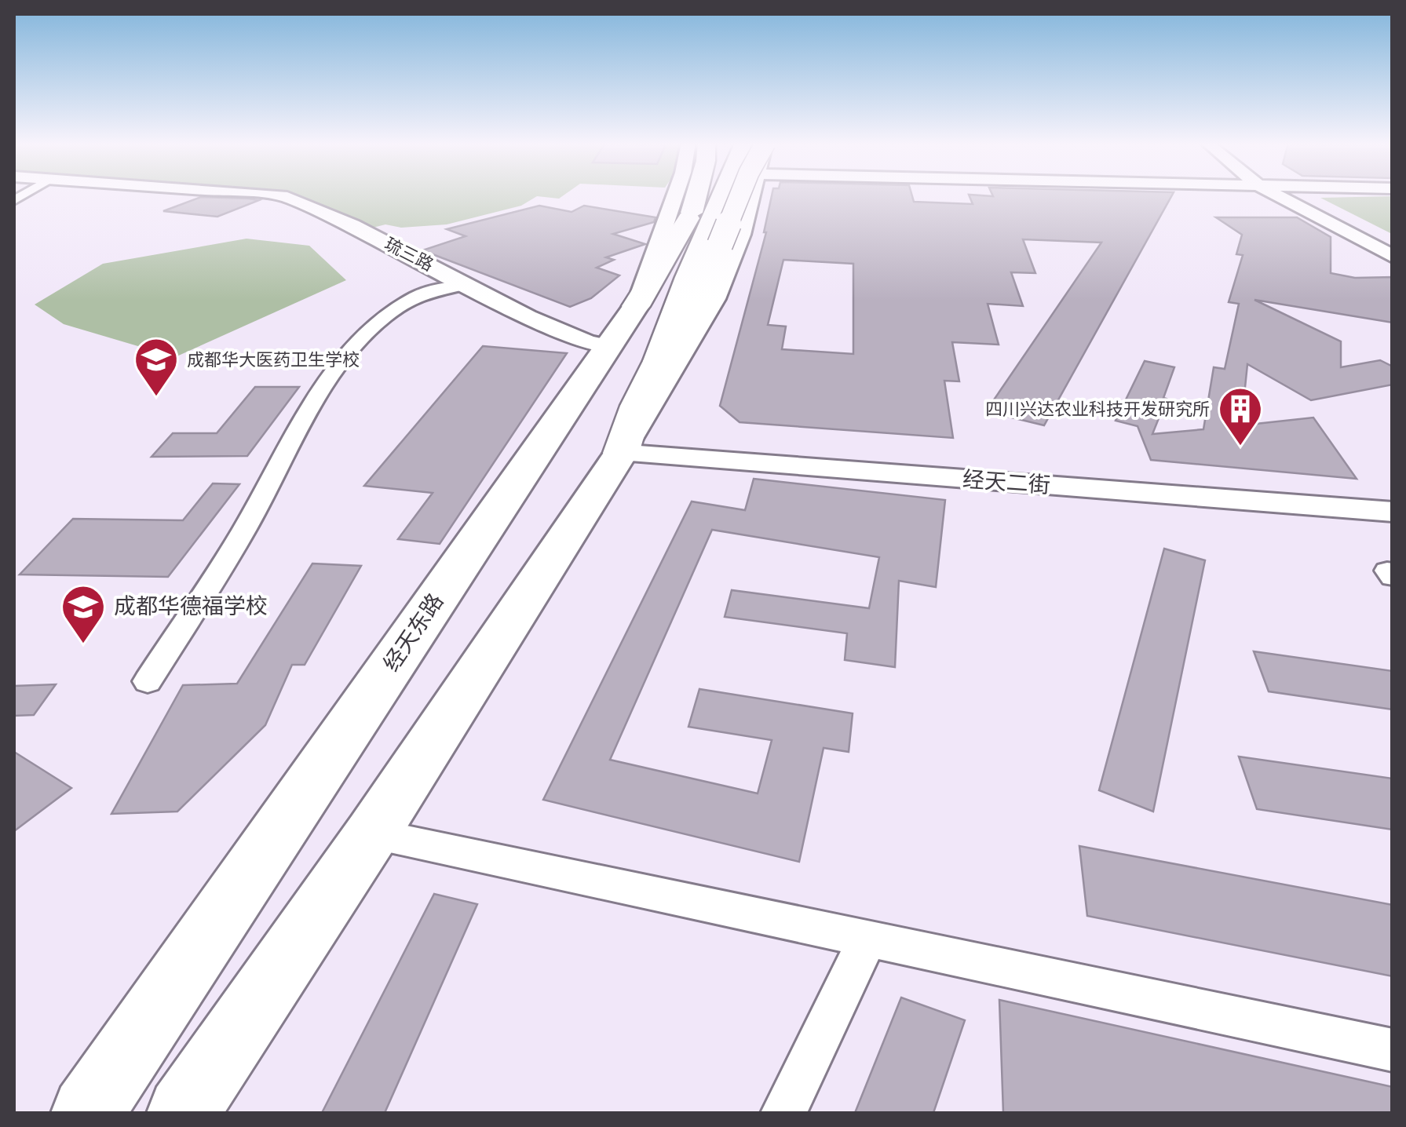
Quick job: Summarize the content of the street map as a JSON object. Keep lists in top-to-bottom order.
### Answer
{
  "streets": {
    "highway": ["经天东路"],
    "street": ["琉三路", "经天二街"]
  },
  "crossings": [
    ["琉三路", "经天东路"]
  ],
  "places": {
    "school or university": ["成都华大医药卫生学校", "成都华德福学校"],
    "building": ["四川兴达农业科技开发研究所"]
  }
}
